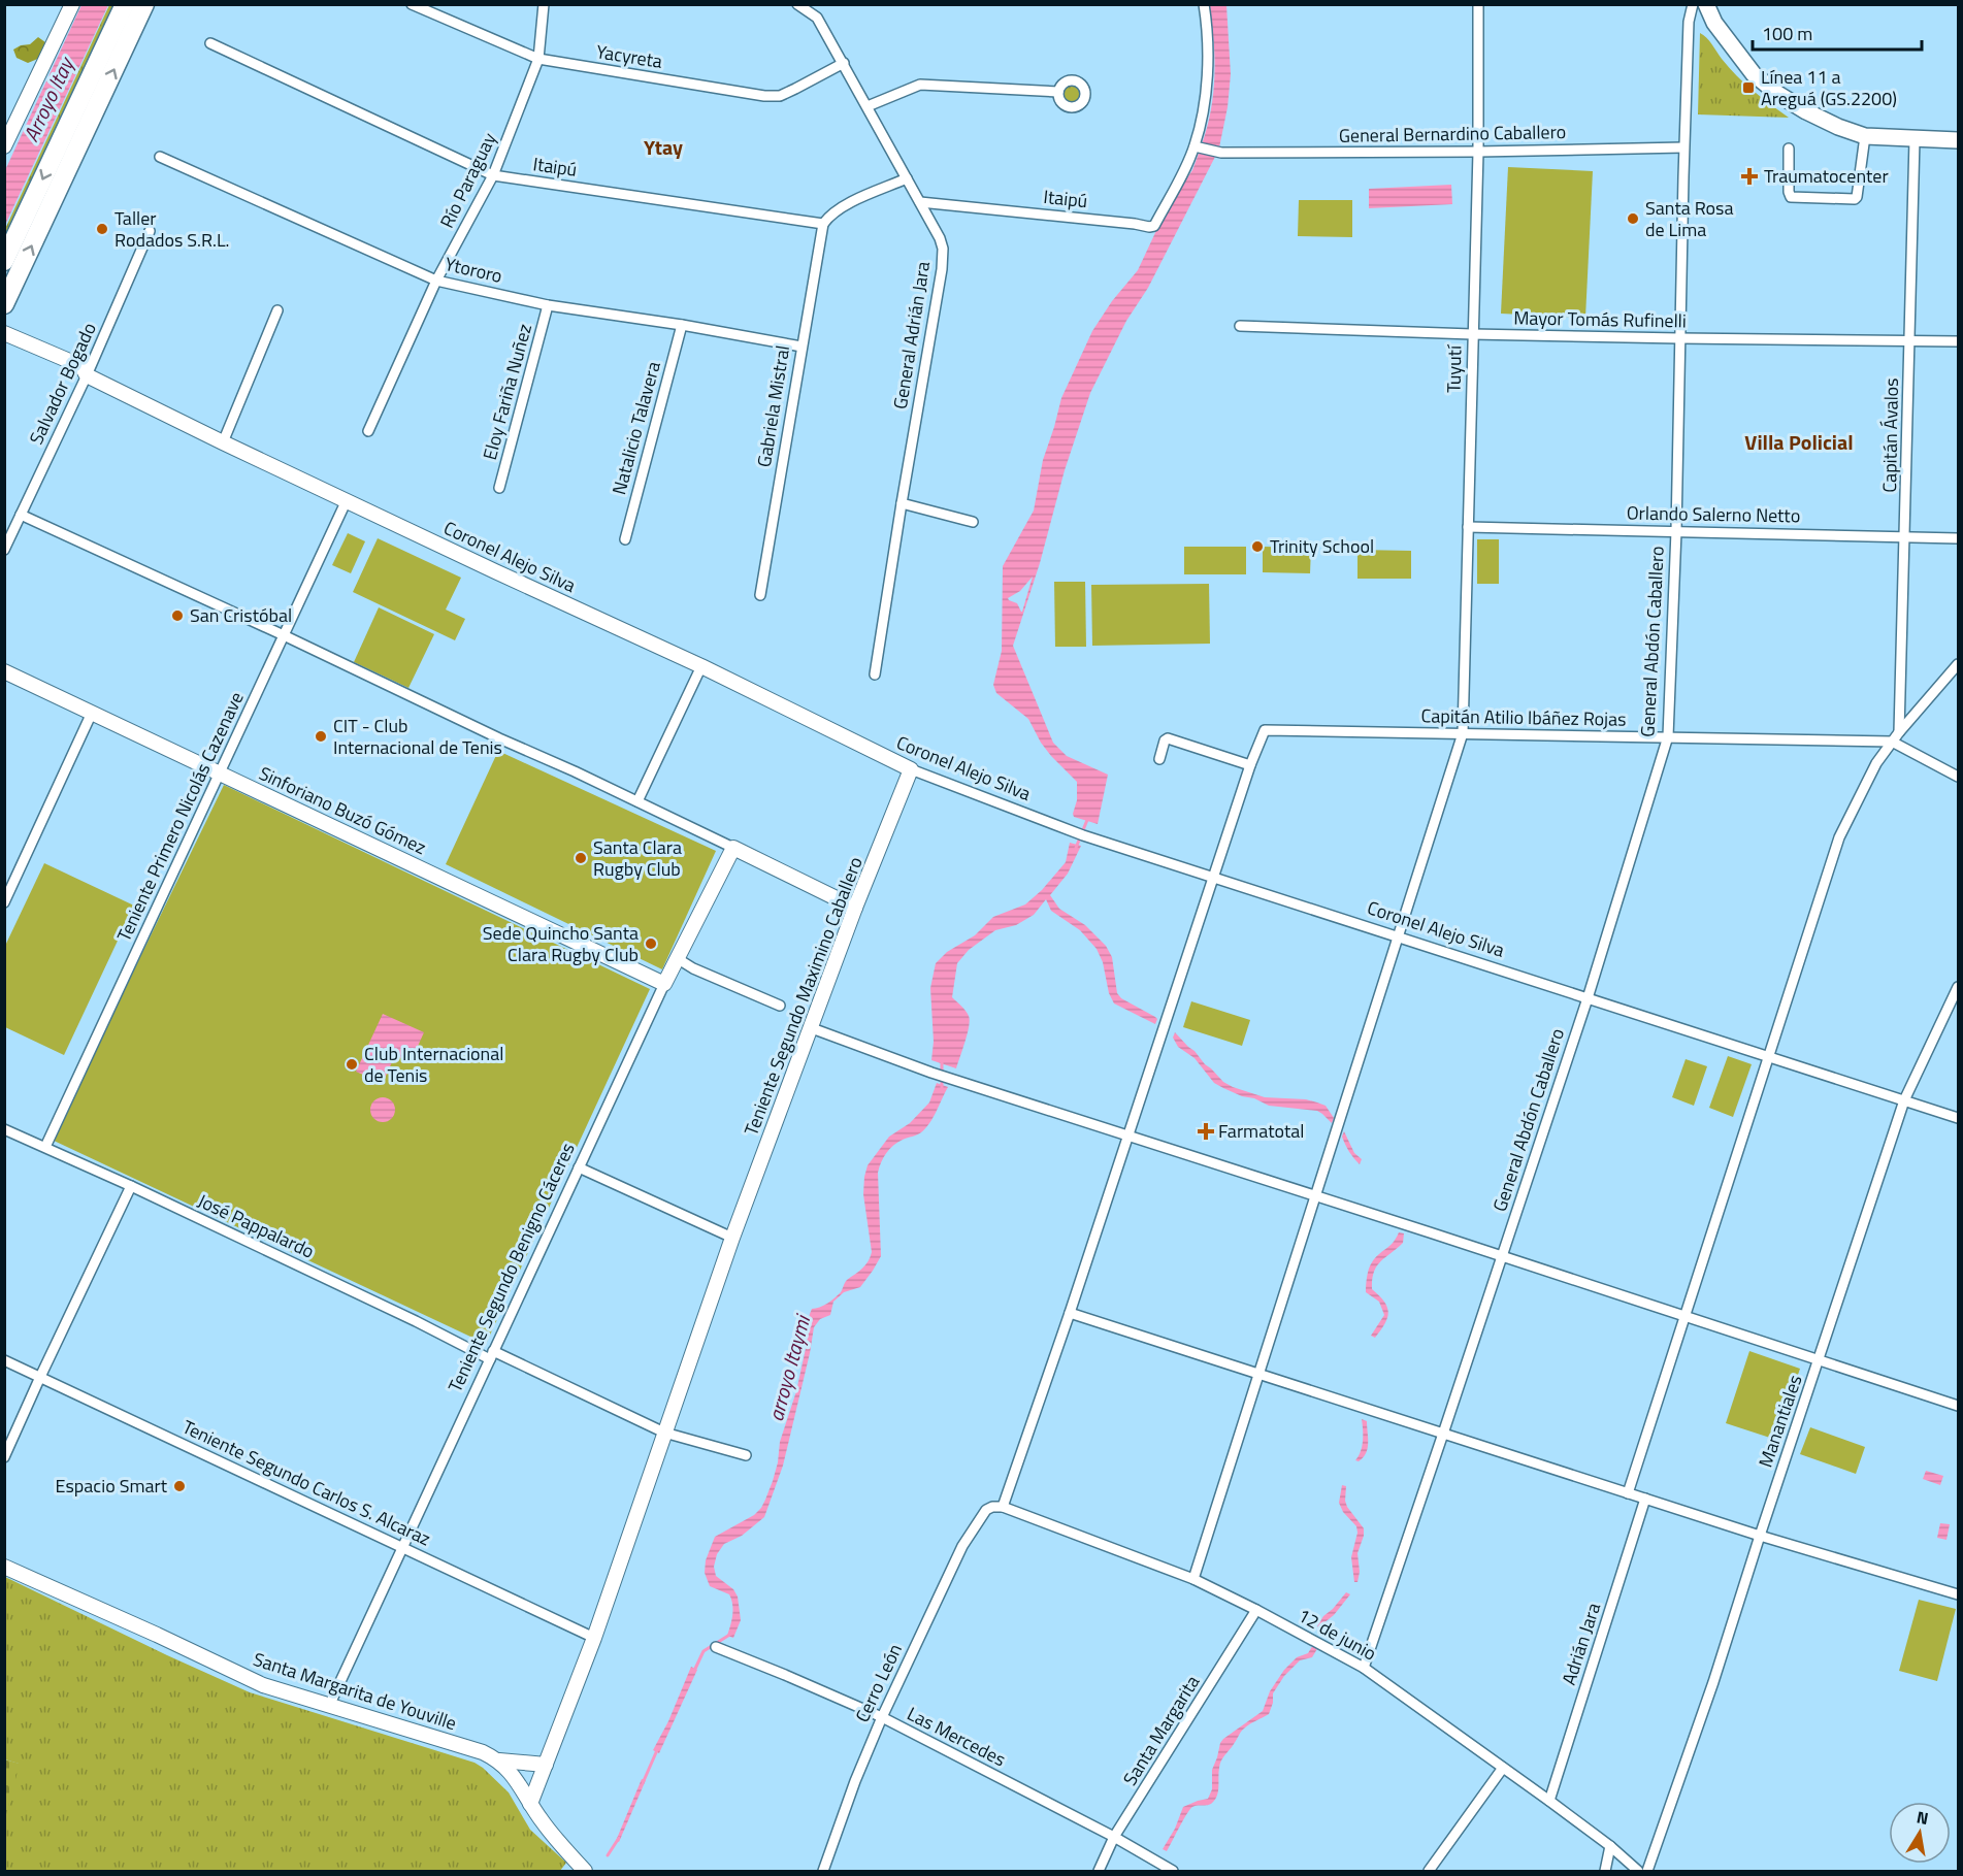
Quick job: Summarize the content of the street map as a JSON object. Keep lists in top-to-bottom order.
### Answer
{
  "streets": {
    "main road": [
      "Coronel Alejo Silva",
      "Sinforiano Buzó Gómez",
      "Teniente Segundo Maximino Caballero",
      "Teniente Segundo Benigno Cáceres",
      "Santa Margarita de Youville"
    ],
    "street": [
      "Yacyreta",
      "General Bernardino Caballero",
      "Itaipú",
      "Río Paraguay",
      "Ytororo",
      "Mayor Tomás Rufinelli",
      "General Adrián Jara",
      "Tuyutí",
      "Salvador Bogado",
      "Eloy Fariña Nuñez",
      "Gabriela Mistral",
      "Natalicio Talavera",
      "Capitán Ávalos",
      "Orlando Salerno Netto",
      "General Abdón Caballero",
      "Capitán Atilio Ibáñez Rojas",
      "Teniente Primero Nicolás Cazenave",
      "José Pappalardo",
      "Manantiales",
      "Teniente Segundo Carlos S. Alcaraz",
      "12 de junio",
      "Adrián Jara",
      "Cerro León",
      "Santa Margarita",
      "Las Mercedes"
    ]
  },
  "crossings": [
    ["Yacyreta", "Río Paraguay"],
    ["Yacyreta", "General Adrián Jara"],
    ["General Bernardino Caballero", "Itaipú"],
    ["General Bernardino Caballero", "Tuyutí"],
    ["General Bernardino Caballero", "General Abdón Caballero"],
    ["Itaipú", "Río Paraguay"],
    ["Itaipú", "General Adrián Jara"],
    ["Itaipú", "Gabriela Mistral"],
    ["Río Paraguay", "Ytororo"],
    ["Ytororo", "Eloy Fariña Nuñez"],
    ["Ytororo", "Gabriela Mistral"],
    ["Ytororo", "Natalicio Talavera"],
    ["Mayor Tomás Rufinelli", "Tuyutí"],
    ["Mayor Tomás Rufinelli", "Capitán Ávalos"],
    ["Mayor Tomás Rufinelli", "General Abdón Caballero"],
    ["Tuyutí", "Orlando Salerno Netto"],
    ["Tuyutí", "Coronel Alejo Silva"],
    ["Tuyutí", "Capitán Atilio Ibáñez Rojas"],
    ["Tuyutí", "12 de junio"],
    ["Salvador Bogado", "Coronel Alejo Silva"],
    ["Capitán Ávalos", "Orlando Salerno Netto"],
    ["Orlando Salerno Netto", "General Abdón Caballero"],
    ["Coronel Alejo Silva", "General Abdón Caballero"],
    ["Coronel Alejo Silva", "Teniente Primero Nicolás Cazenave"],
    ["Coronel Alejo Silva", "Teniente Segundo Maximino Caballero"],
    ["Coronel Alejo Silva", "Manantiales"],
    ["General Abdón Caballero", "Capitán Atilio Ibáñez Rojas"],
    ["General Abdón Caballero", "12 de junio"],
    ["Sinforiano Buzó Gómez", "Teniente Primero Nicolás Cazenave"],
    ["Sinforiano Buzó Gómez", "Teniente Segundo Benigno Cáceres"],
    ["Teniente Primero Nicolás Cazenave", "José Pappalardo"],
    ["Teniente Segundo Maximino Caballero", "José Pappalardo"],
    ["Teniente Segundo Maximino Caballero", "Teniente Segundo Carlos S. Alcaraz"],
    ["Teniente Segundo Maximino Caballero", "Santa Margarita de Youville"],
    ["José Pappalardo", "Teniente Segundo Benigno Cáceres"],
    ["Teniente Segundo Benigno Cáceres", "Teniente Segundo Carlos S. Alcaraz"],
    ["Teniente Segundo Benigno Cáceres", "Santa Margarita de Youville"],
    ["12 de junio", "Adrián Jara"],
    ["12 de junio", "Cerro León"],
    ["12 de junio", "Santa Margarita"],
    ["Cerro León", "Las Mercedes"],
    ["Santa Margarita", "Las Mercedes"]
  ],
  "districts": ["Ytay", "Villa Policial"],
  "water": ["Arroyo Itay", "arroyo Itaymi"],
  "places": {
    "transit": ["Línea 11 a Areguá (GS.2200)"],
    "health": ["Traumatocenter", "Farmatotal"],
    "other": [
      "Santa Rosa de Lima",
      "Taller Rodados S.R.L.",
      "Trinity School",
      "San Cristóbal",
      "CIT - Club Internacional de Tenis",
      "Santa Clara Rugby Club",
      "Sede Quincho Santa Clara Rugby Club",
      "Club Internacional de Tenis",
      "Espacio Smart"
    ]
  },
  "scale_bar": "100 m",
  "north": "top"
}
